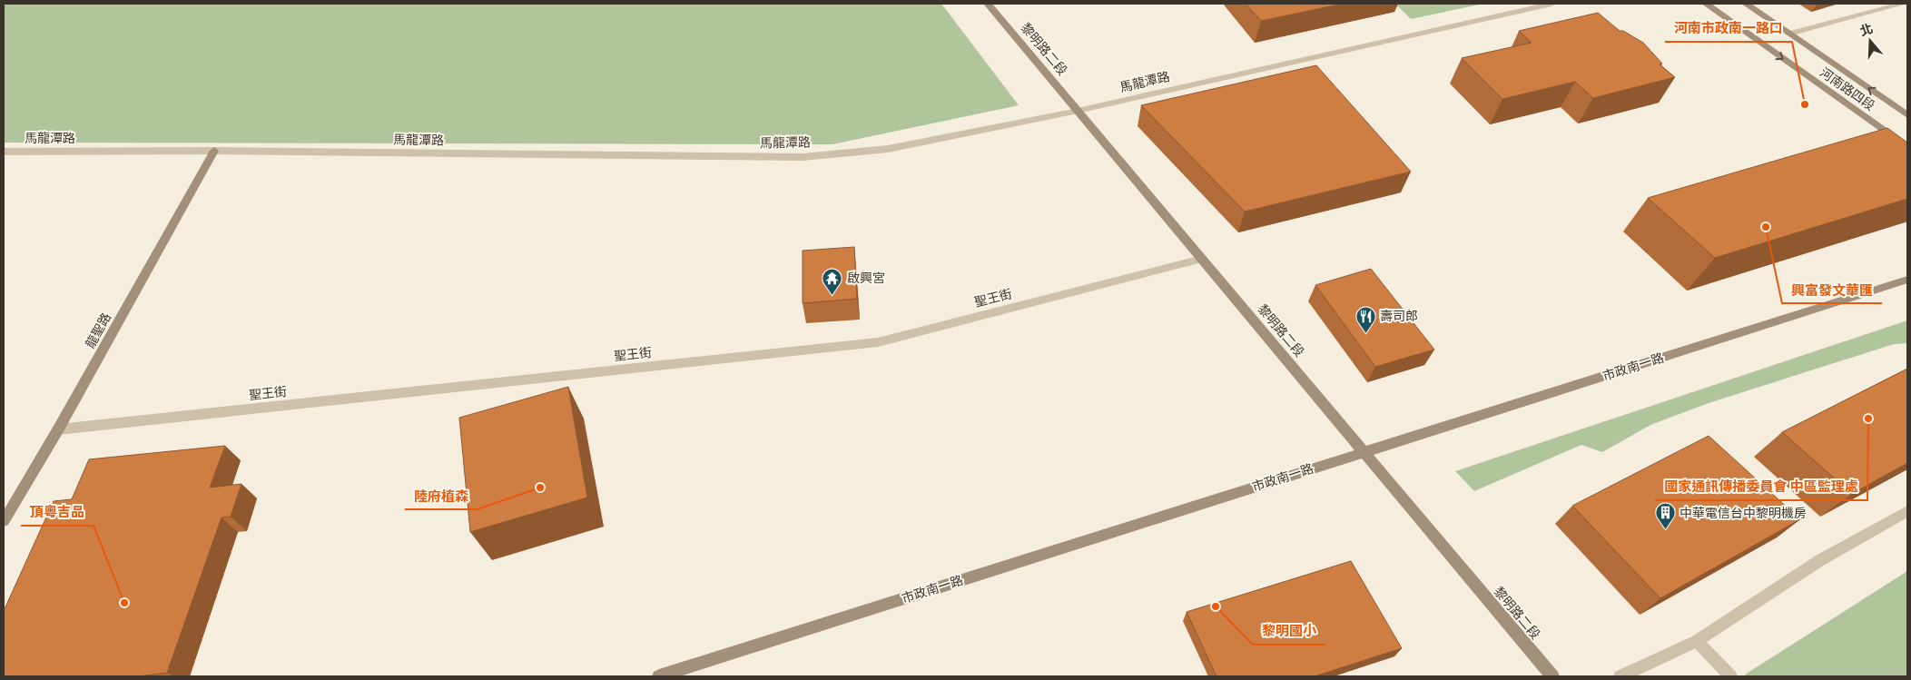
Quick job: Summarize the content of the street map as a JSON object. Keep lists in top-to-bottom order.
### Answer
{
  "streets": {
    "street": [
      "黎明路二段",
      "馬龍潭路",
      "河南路四段",
      "聖王街",
      "龍聖路",
      "市政南一路"
    ]
  },
  "crossings": [
    ["黎明路二段", "馬龍潭路"],
    ["黎明路二段", "聖王街"],
    ["黎明路二段", "市政南一路"],
    ["馬龍潭路", "龍聖路"],
    ["聖王街", "龍聖路"]
  ],
  "places": {
    "other": [
      "河南市政南一路口",
      "興富發文華匯",
      "國家通訊傳播委員會 中區監理處",
      "陸府植森",
      "頂粵吉品",
      "黎明國小"
    ],
    "temple": ["啟興宮"],
    "restaurant": ["壽司郎"],
    "building": ["中華電信台中黎明機房"]
  },
  "north": "top"
}
